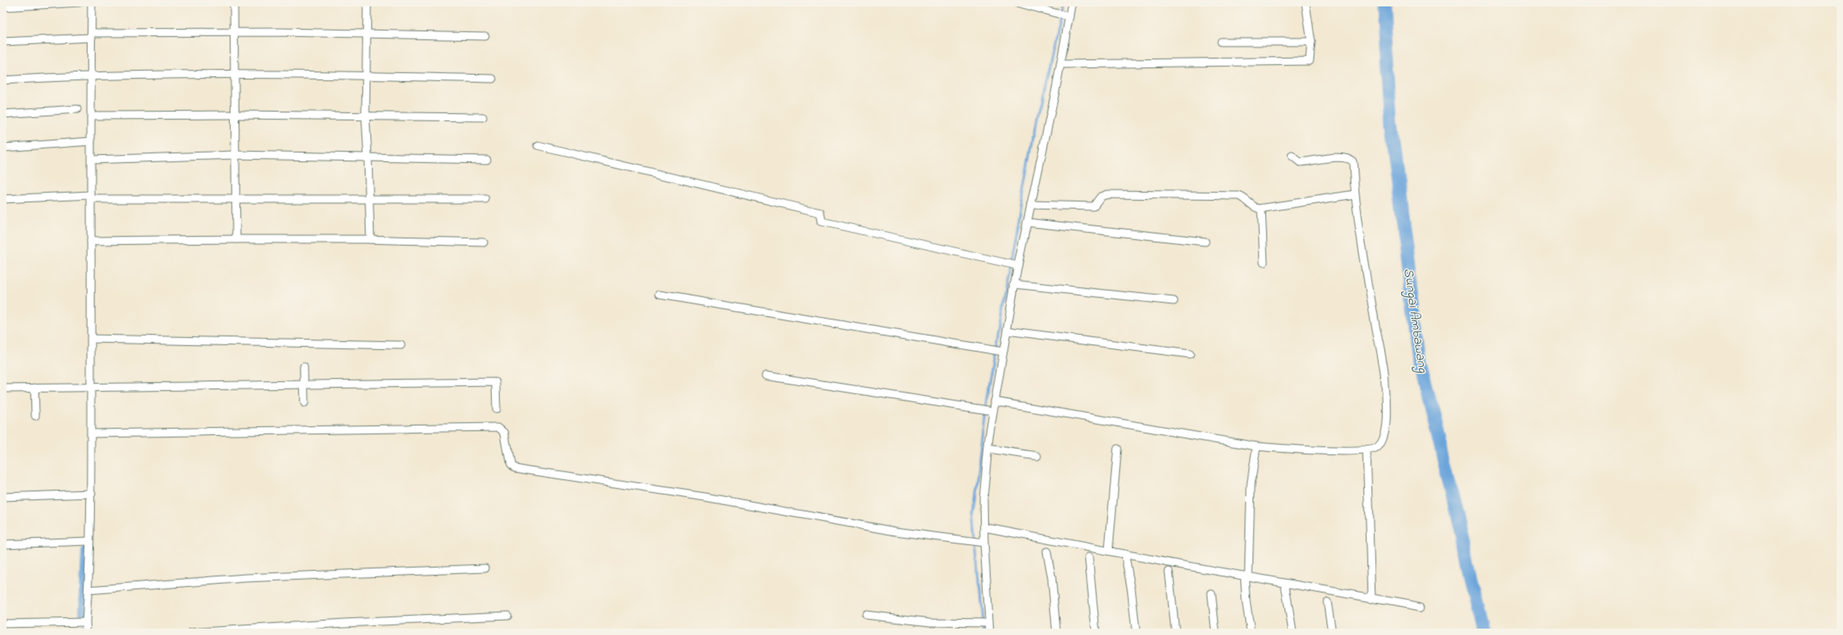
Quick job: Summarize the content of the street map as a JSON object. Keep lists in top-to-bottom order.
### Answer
{
  "water": ["Sungai Ambawang"]
}
